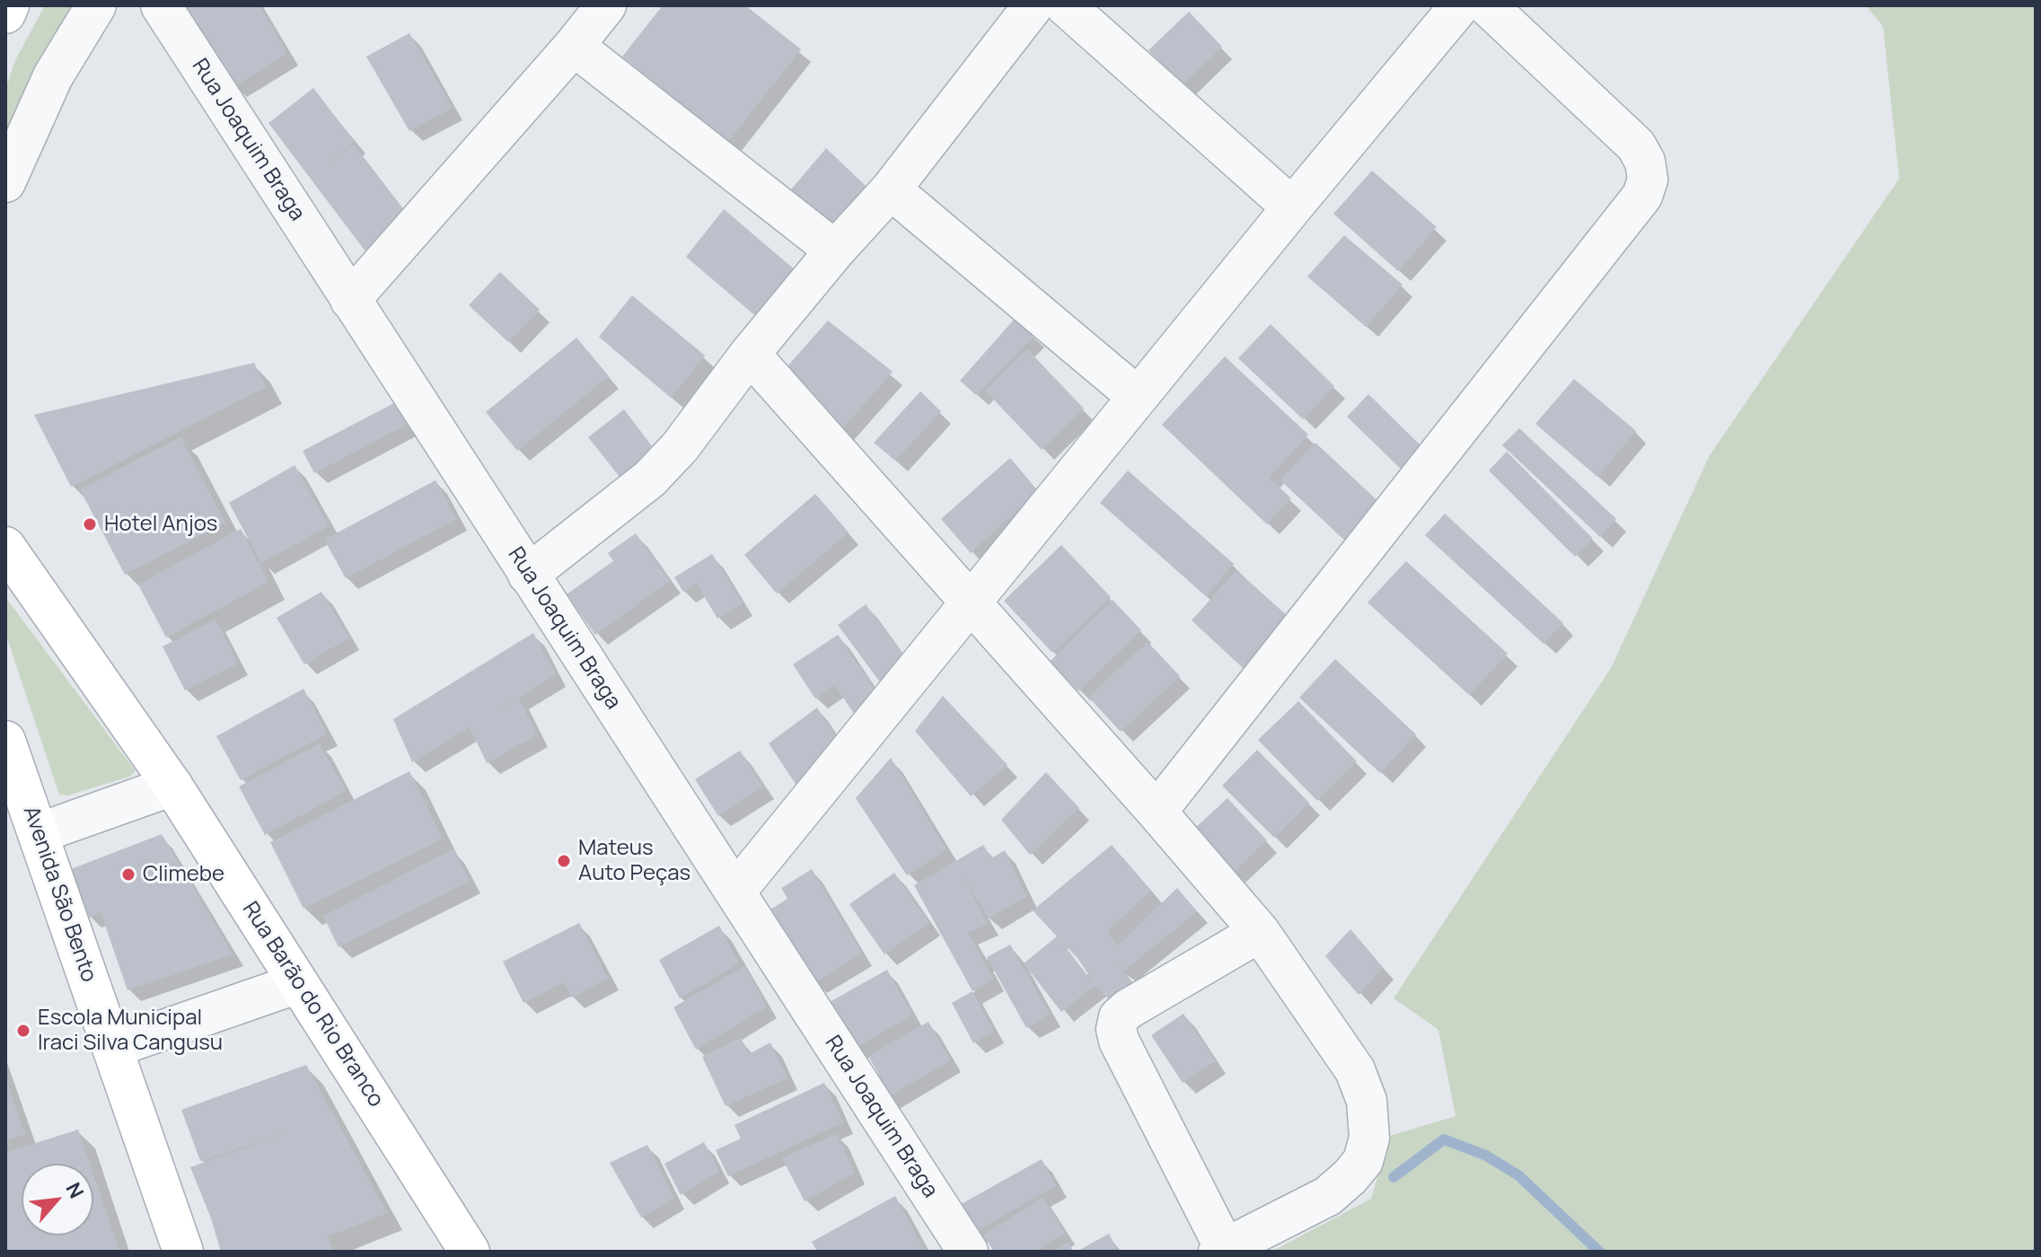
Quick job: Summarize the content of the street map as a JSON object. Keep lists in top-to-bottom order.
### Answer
{
  "streets": {
    "street": ["Rua Joaquim Braga", "Avenida São Bento", "Rua Barão do Rio Branco"]
  },
  "places": [
    "Hotel Anjos",
    "Mateus Auto Peças",
    "Climebe",
    "Escola Municipal Iraci Silva Cangusu"
  ],
  "north": "top right"
}
